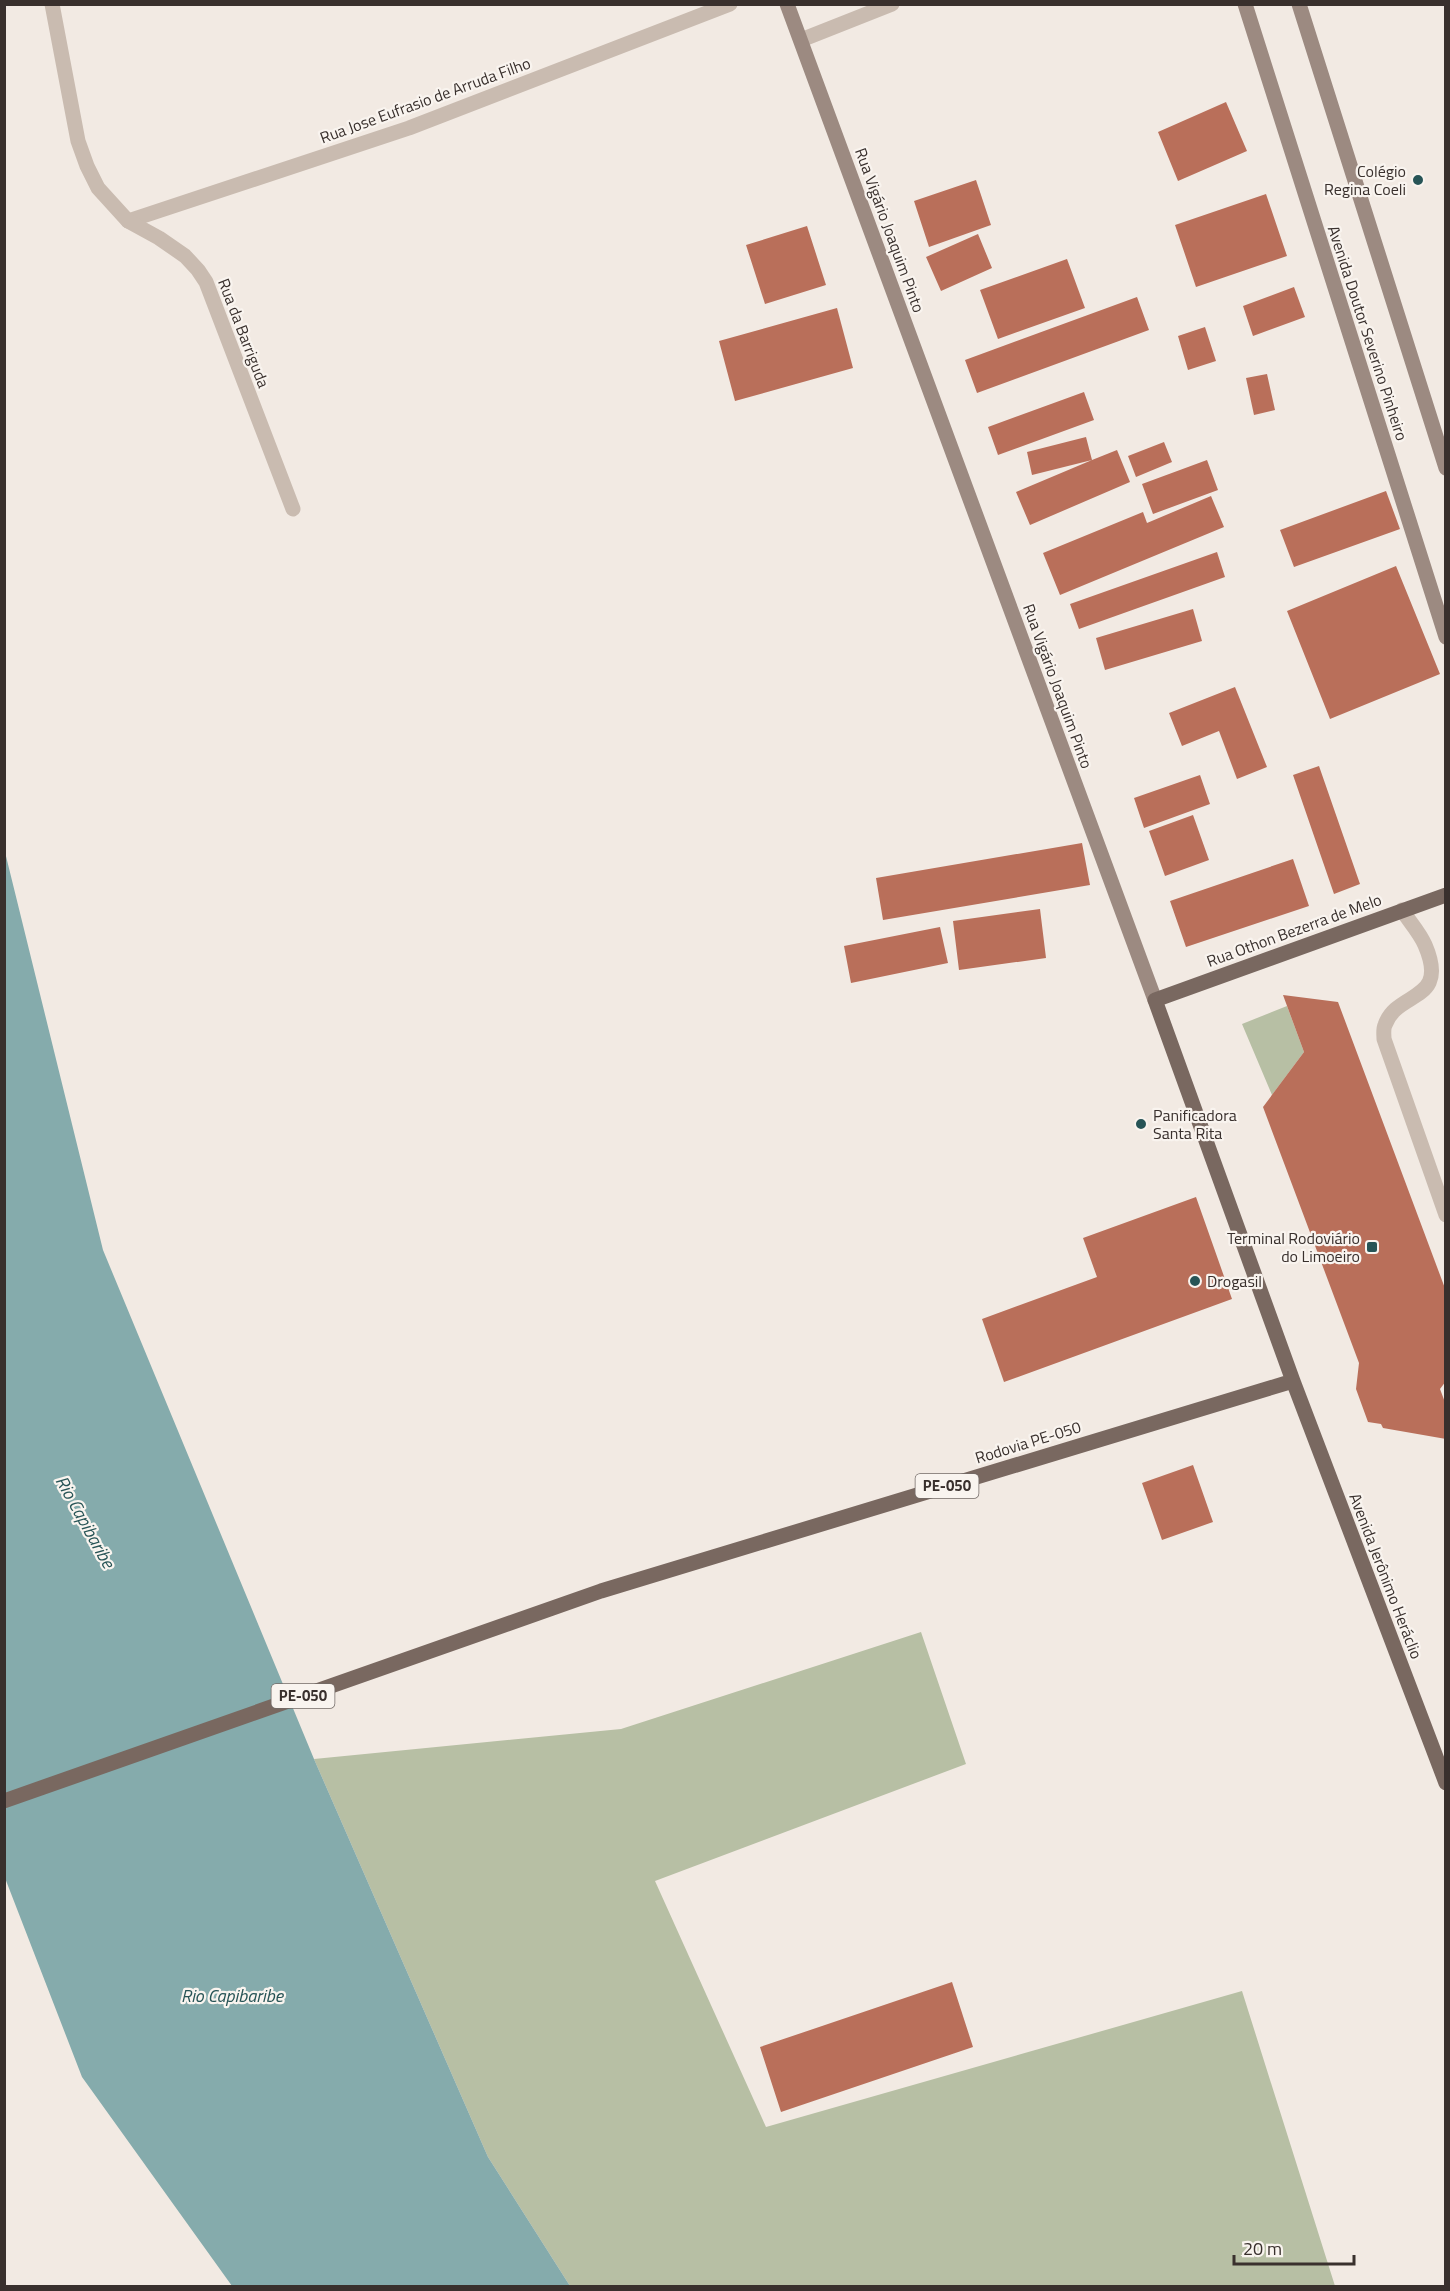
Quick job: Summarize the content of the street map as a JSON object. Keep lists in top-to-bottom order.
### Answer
{
  "streets": {
    "main road": [
      "Rua Vigário Joaquim Pinto",
      "Rua Othon Bezerra de Melo",
      "Rodovia PE-050",
      "PE-050",
      "Avenida Jerônimo Heráclio"
    ],
    "street": ["Rua Jose Eufrasio de Arruda Filho", "Rua da Barriguda", "Avenida Doutor Severino Pinheiro"]
  },
  "crossings": [
    ["Rua Jose Eufrasio de Arruda Filho", "Rua da Barriguda"],
    ["Rua Vigário Joaquim Pinto", "Rua Othon Bezerra de Melo"],
    ["Rua Vigário Joaquim Pinto", "Rodovia PE-050"],
    ["Rua Vigário Joaquim Pinto", "Avenida Jerônimo Heráclio"],
    ["Rodovia PE-050", "Avenida Jerônimo Heráclio"]
  ],
  "water": ["Rio Capibaribe"],
  "places": {
    "other": ["Colégio Regina Coeli", "Panificadora Santa Rita", "Drogasil"],
    "transit": ["Terminal Rodoviário do Limoeiro"]
  },
  "scale_bar": "20 m"
}
